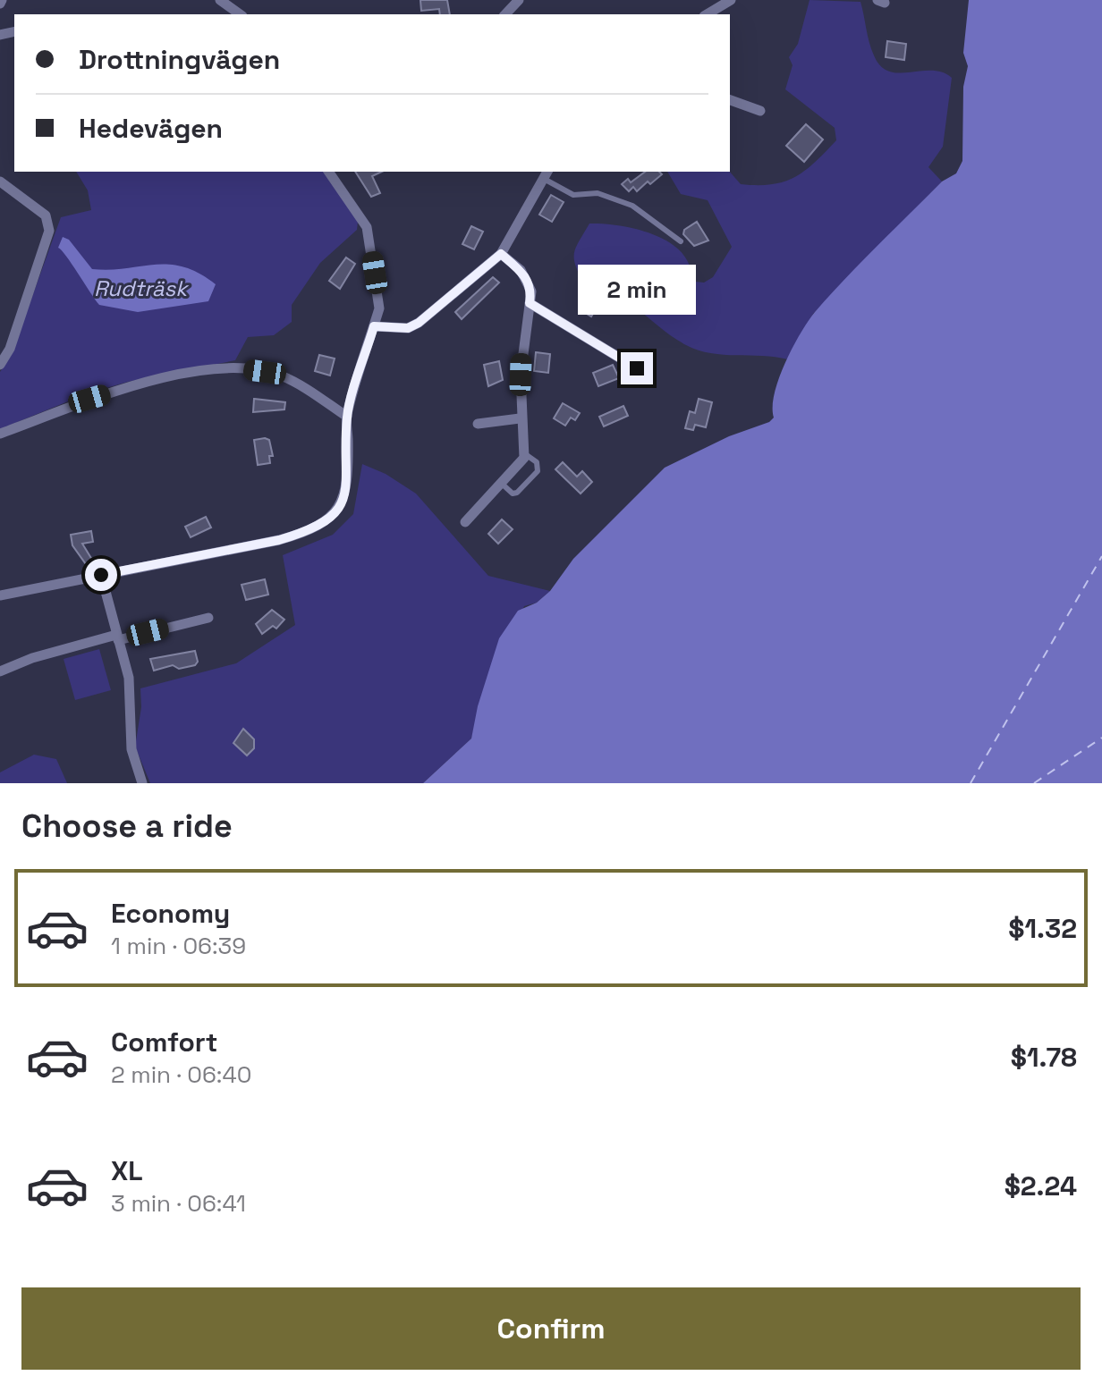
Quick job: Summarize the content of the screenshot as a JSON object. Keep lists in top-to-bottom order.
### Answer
{
  "water": ["Rudträsk"],
  "page": {
    "banner": ["Drottningvägen", "Hedevägen"],
    "bubble": "2 min",
    "heading": "Choose a ride",
    "list": [
      {
        "name": "Economy",
        "note": "1 min · 06:39",
        "value": "$1.32"
      },
      {
        "name": "Comfort",
        "note": "2 min · 06:40",
        "value": "$1.78"
      },
      {
        "name": "XL",
        "note": "3 min · 06:41",
        "value": "$2.24"
      }
    ],
    "buttons": "Confirm"
  }
}
